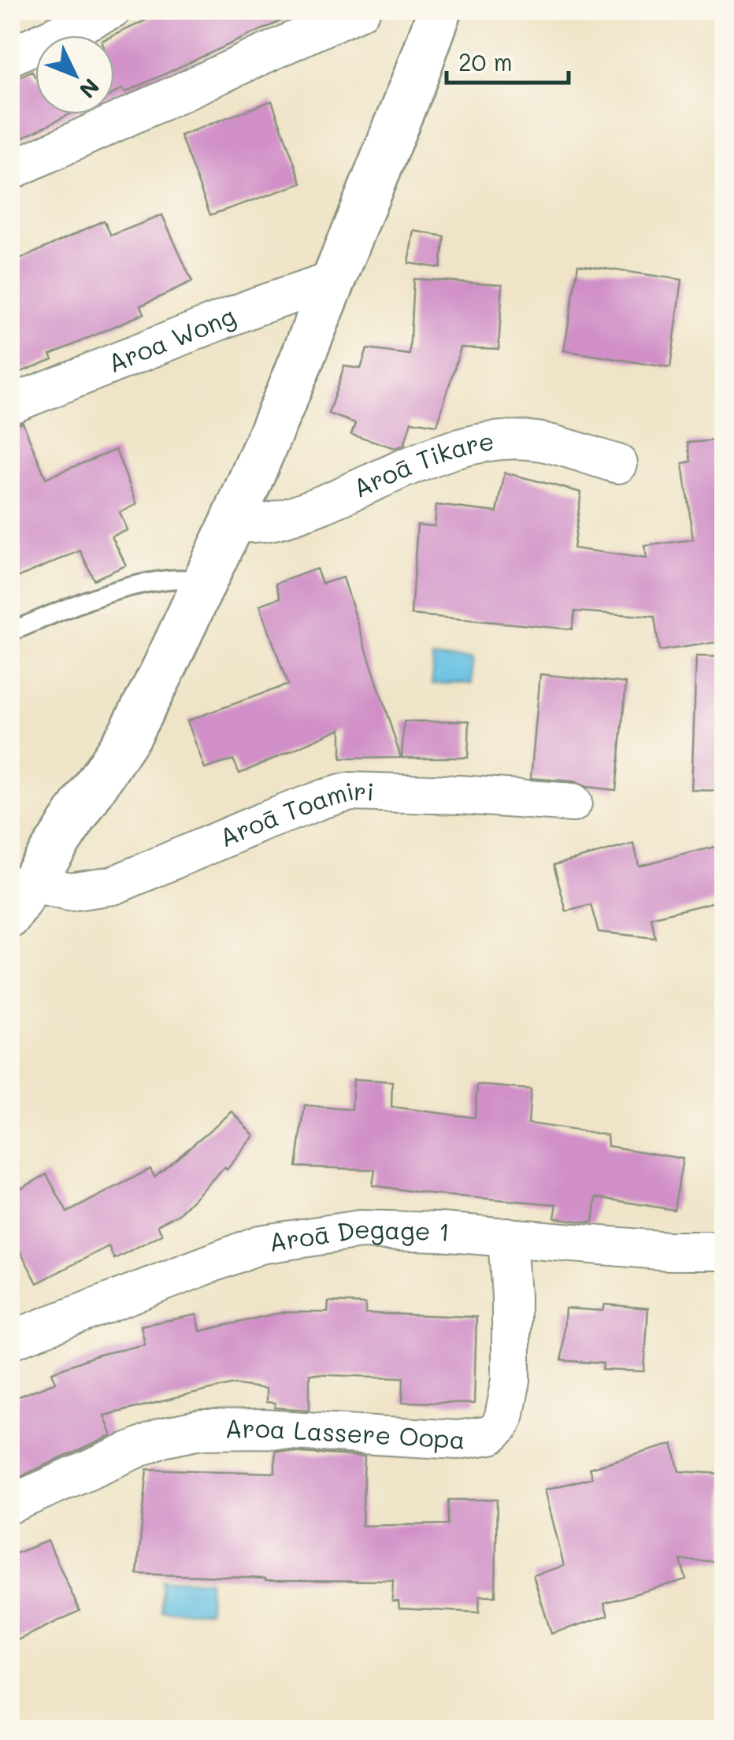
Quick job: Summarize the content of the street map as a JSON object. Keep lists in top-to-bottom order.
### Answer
{
  "streets": {
    "street": [
      "Aroa Wong",
      "Aroā Tikare",
      "Aroā Toamiri",
      "Aroā Degage 1",
      "Aroa Lassere Oopa"
    ]
  },
  "crossings": [
    ["Aroā Degage 1", "Aroa Lassere Oopa"]
  ],
  "scale_bar": "20 m",
  "north": "bottom right"
}
